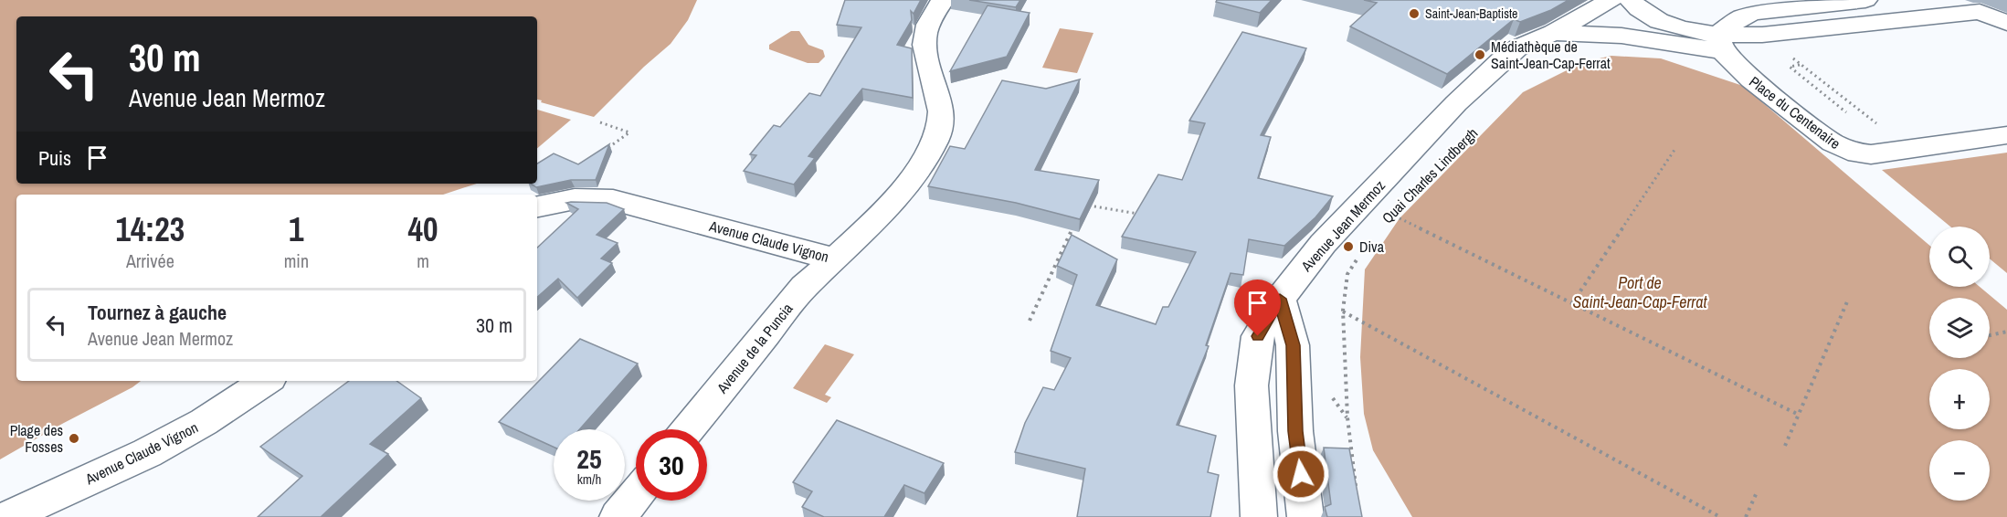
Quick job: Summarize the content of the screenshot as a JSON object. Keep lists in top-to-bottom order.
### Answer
{
  "streets": {
    "street": [
      "Place du Centenaire",
      "Avenue Jean Mermoz",
      "Avenue Claude Vignon",
      "Avenue de la Puncia"
    ]
  },
  "crossings": [
    ["Place du Centenaire", "Avenue Jean Mermoz"],
    ["Avenue Claude Vignon", "Avenue de la Puncia"]
  ],
  "water": ["Port de Saint-Jean-Cap-Ferrat"],
  "places": [
    "Saint-Jean-Baptiste",
    "Médiathèque de Saint-Jean-Cap-Ferrat",
    "Diva",
    "Plage des Fosses"
  ],
  "page": {
    "turn": ["30 m", "Avenue Jean Mermoz"],
    "then": "Puis",
    "eta": [
      "14:23",
      "Arrivée",
      "1",
      "min",
      "40",
      "m"
    ],
    "map_buttons": ["+", "−"],
    "list": [
      {
        "name": "Tournez à gauche",
        "note": "Avenue Jean Mermoz",
        "value": "30 m"
      }
    ],
    "speed": "25 km/h",
    "limit": "30"
  }
}
